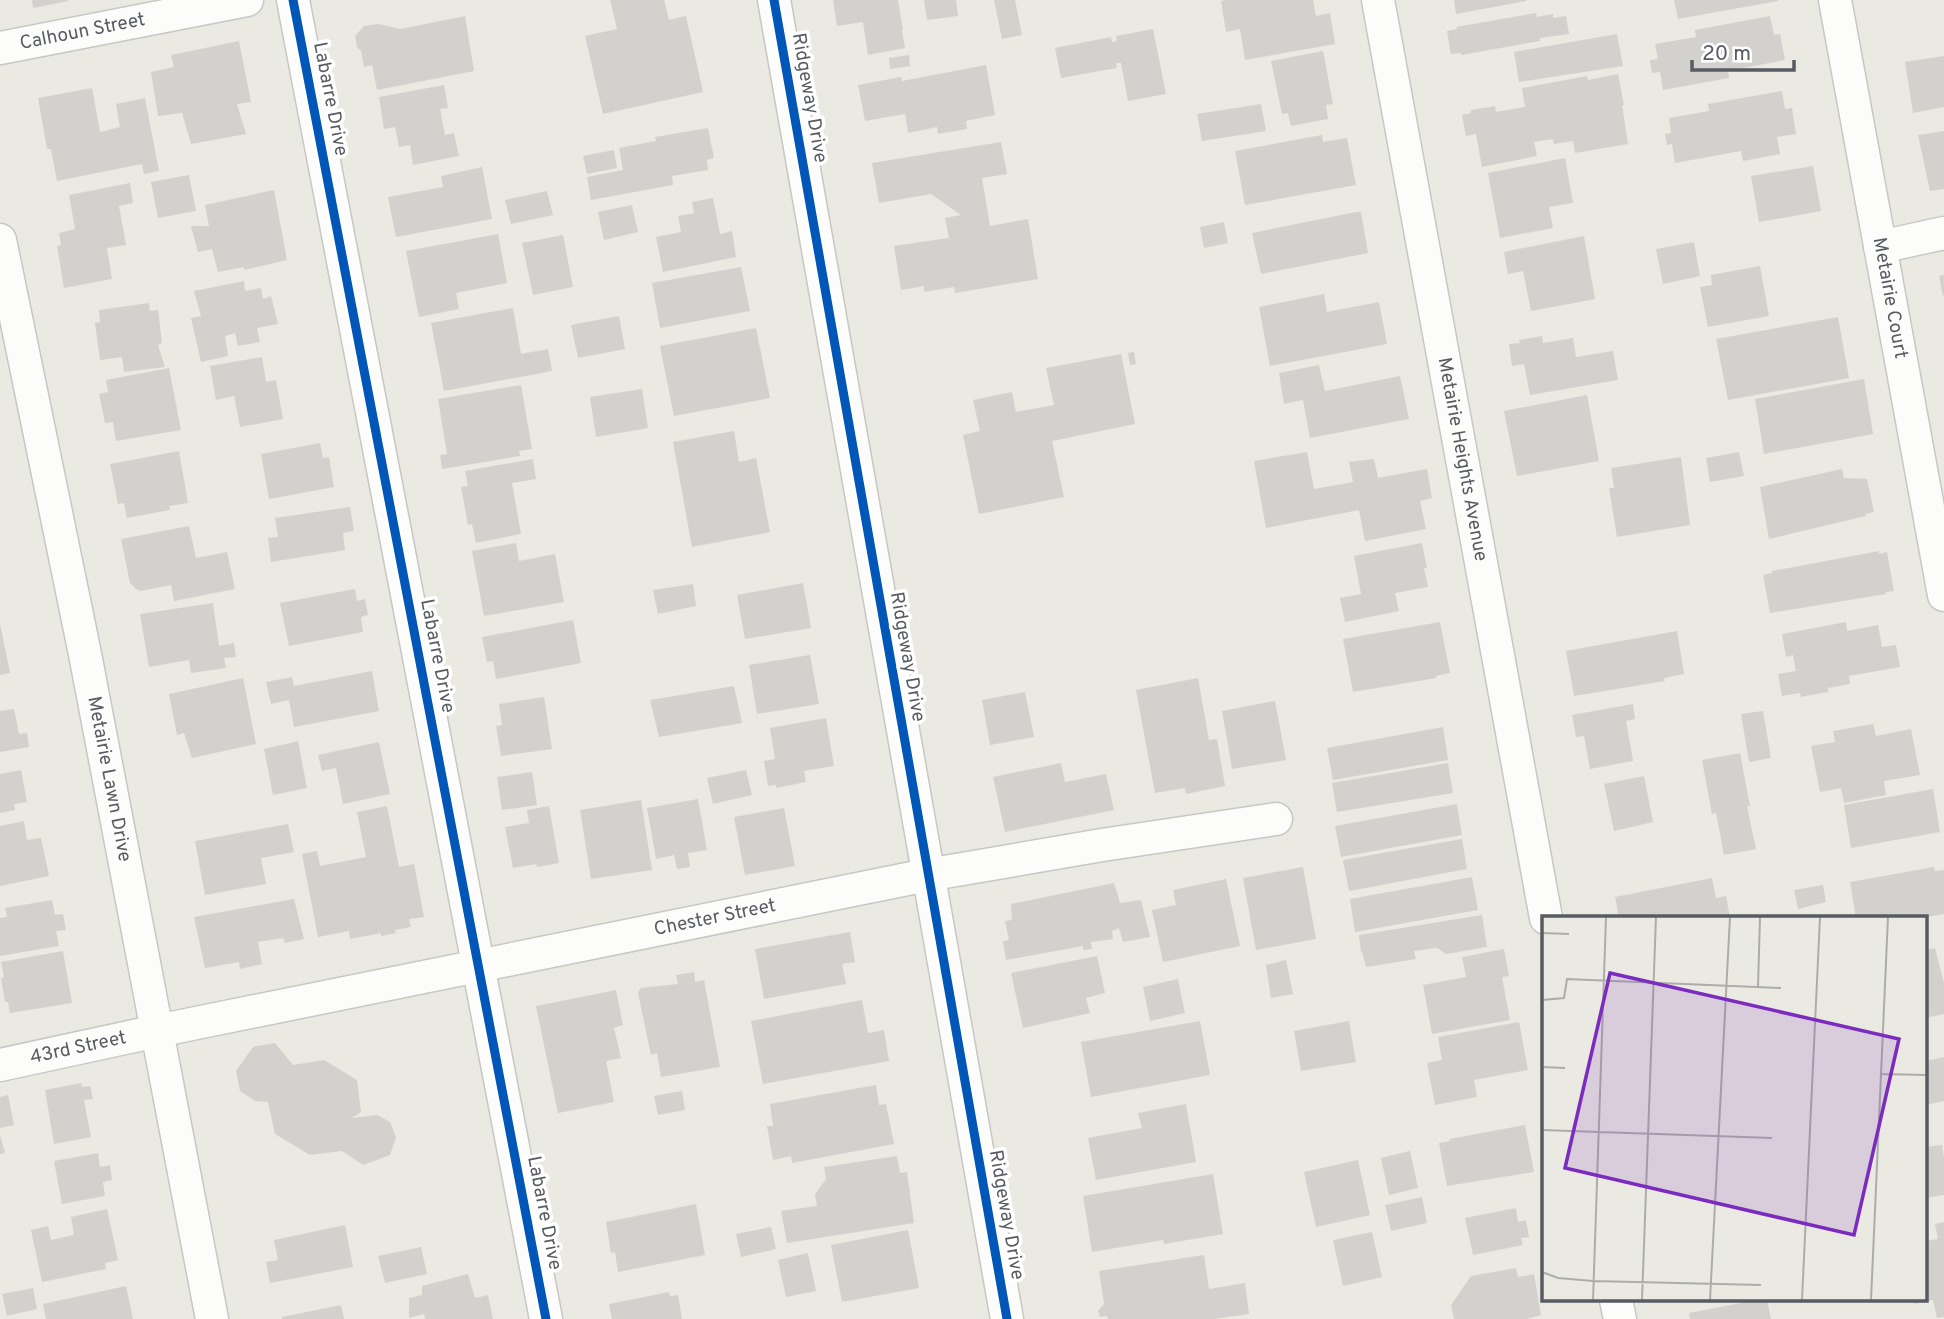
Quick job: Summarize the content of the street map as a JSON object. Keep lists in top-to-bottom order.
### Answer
{
  "streets": {
    "street": [
      "Calhoun Street",
      "Ridgeway Drive",
      "Labarre Drive",
      "Metairie Court",
      "Metairie Heights Avenue",
      "Metairie Lawn Drive",
      "Chester Street",
      "43rd Street"
    ]
  },
  "crossings": [
    ["Ridgeway Drive", "Chester Street"],
    ["Labarre Drive", "Chester Street"],
    ["Metairie Lawn Drive", "Chester Street"],
    ["Metairie Lawn Drive", "43rd Street"],
    ["Chester Street", "43rd Street"]
  ],
  "scale_bar": "20 m"
}
